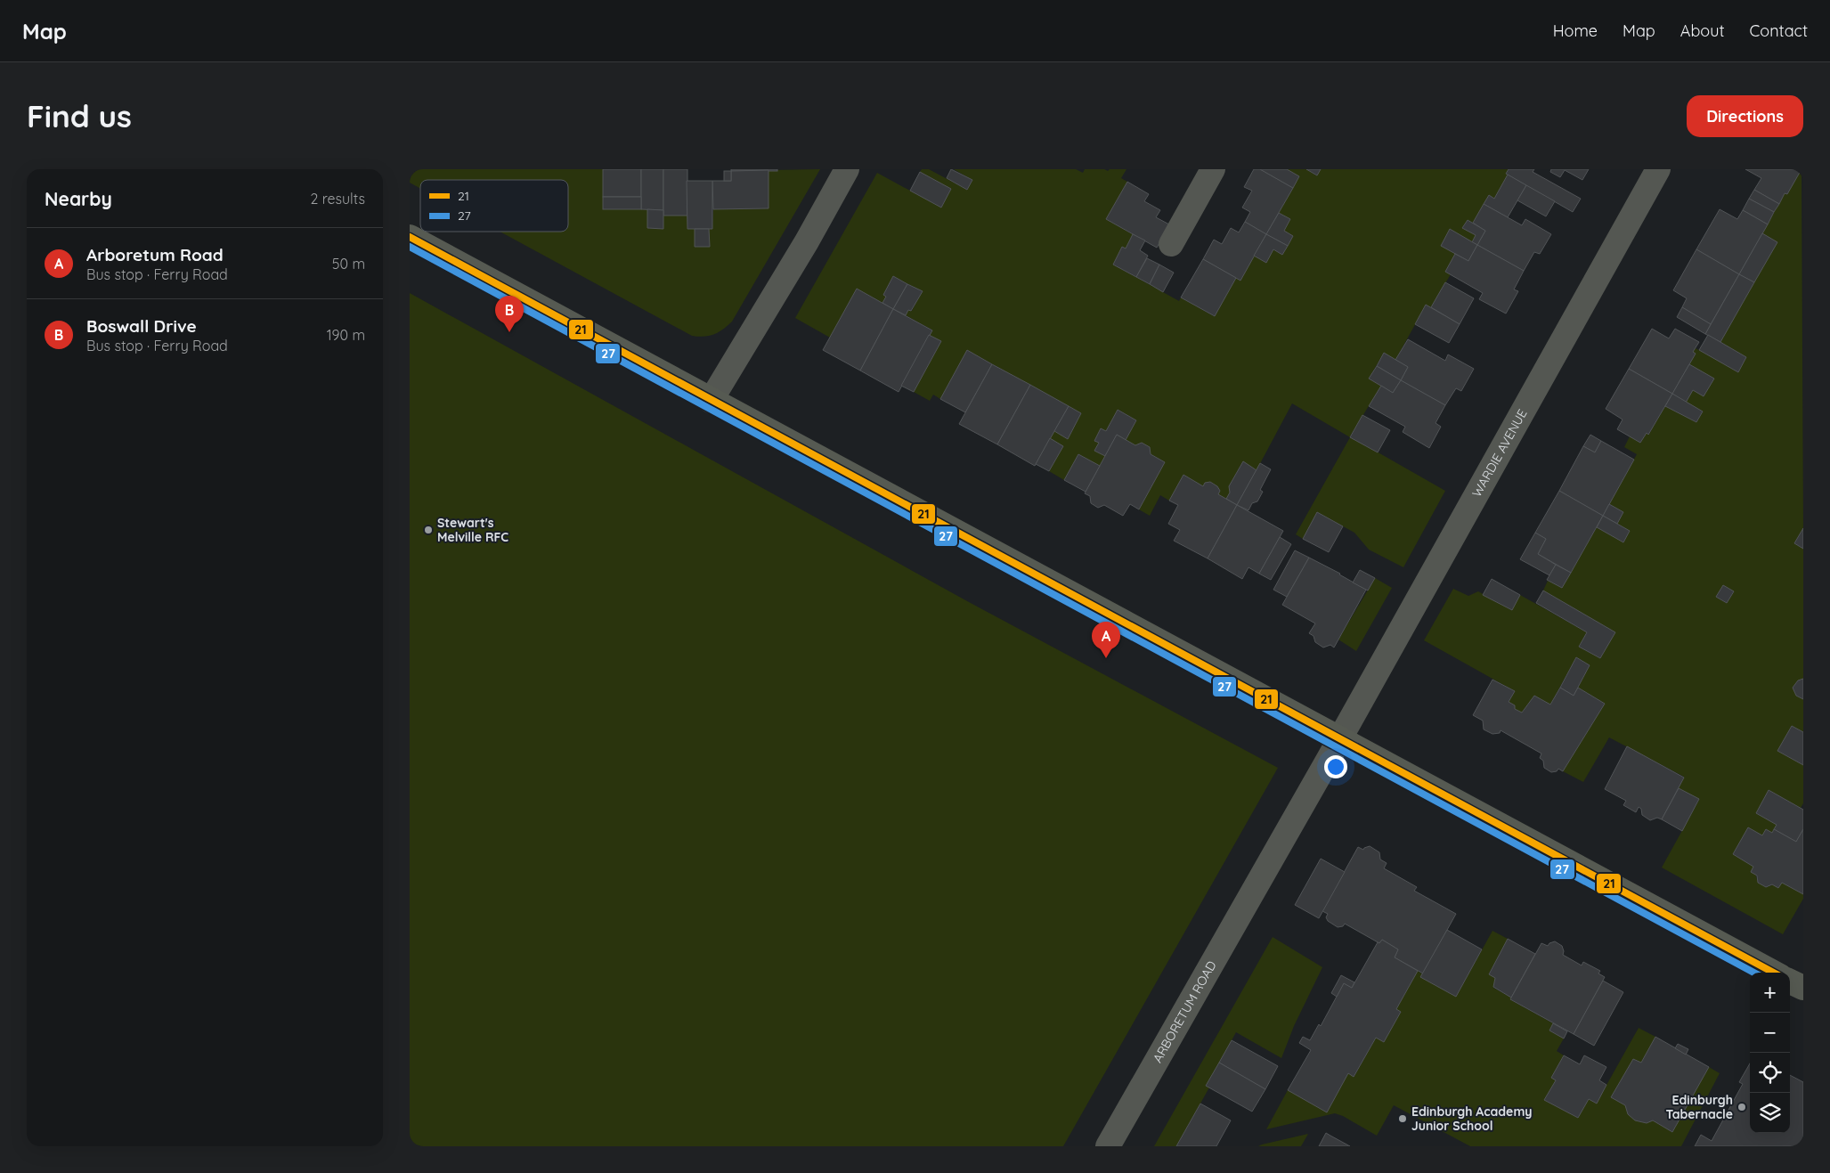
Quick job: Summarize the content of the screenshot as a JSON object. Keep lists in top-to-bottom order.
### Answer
{
  "streets": {
    "street": ["WARDIE AVENUE", "ARBORETUM ROAD"]
  },
  "crossings": [
    ["WARDIE AVENUE", "ARBORETUM ROAD"]
  ],
  "places": ["Stewart's Melville RFC", "Edinburgh Tabernacle", "Edinburgh Academy Junior School"],
  "lines": ["transit line 21", "transit line 27"],
  "legend": ["21", "27"],
  "page": {
    "header": "Map",
    "nav": [
      "Home",
      "Map",
      "About",
      "Contact"
    ],
    "buttons": "Directions",
    "title": "Find us",
    "heading": ["Nearby", "2 results"],
    "list": [
      {
        "mark": "A",
        "name": "Arboretum Road",
        "note": "Bus stop · Ferry Road",
        "value": "50 m"
      },
      {
        "mark": "B",
        "name": "Boswall Drive",
        "note": "Bus stop · Ferry Road",
        "value": "190 m"
      }
    ],
    "pins": ["B", "A"],
    "map_buttons": ["+", "−"]
  }
}
